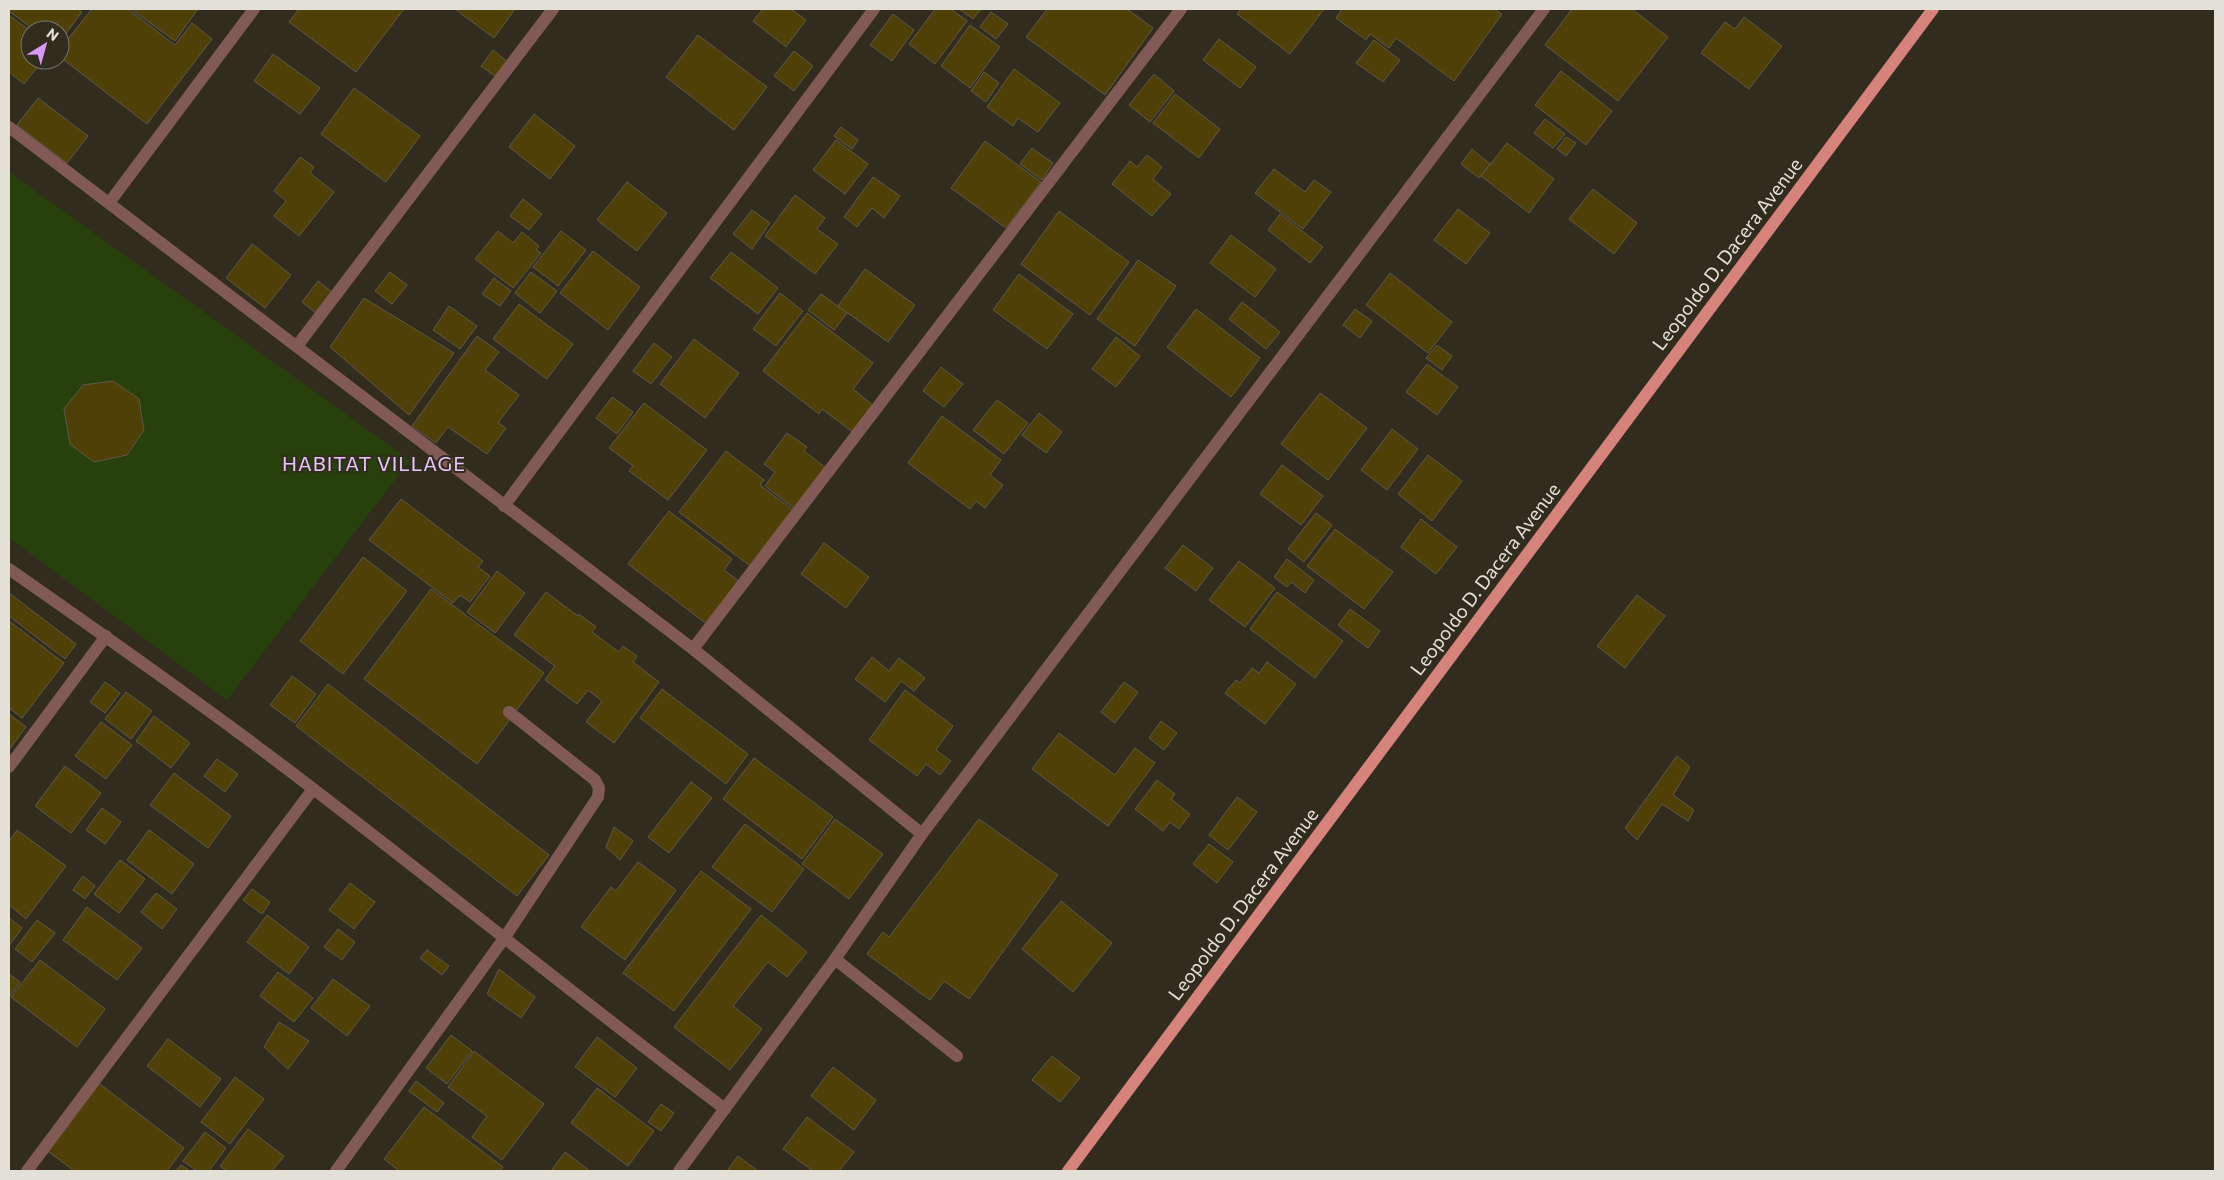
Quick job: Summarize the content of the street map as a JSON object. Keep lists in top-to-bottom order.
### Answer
{
  "streets": {
    "main road": ["Leopoldo D. Dacera Avenue"]
  },
  "districts": ["HABITAT VILLAGE"],
  "north": "top right"
}
